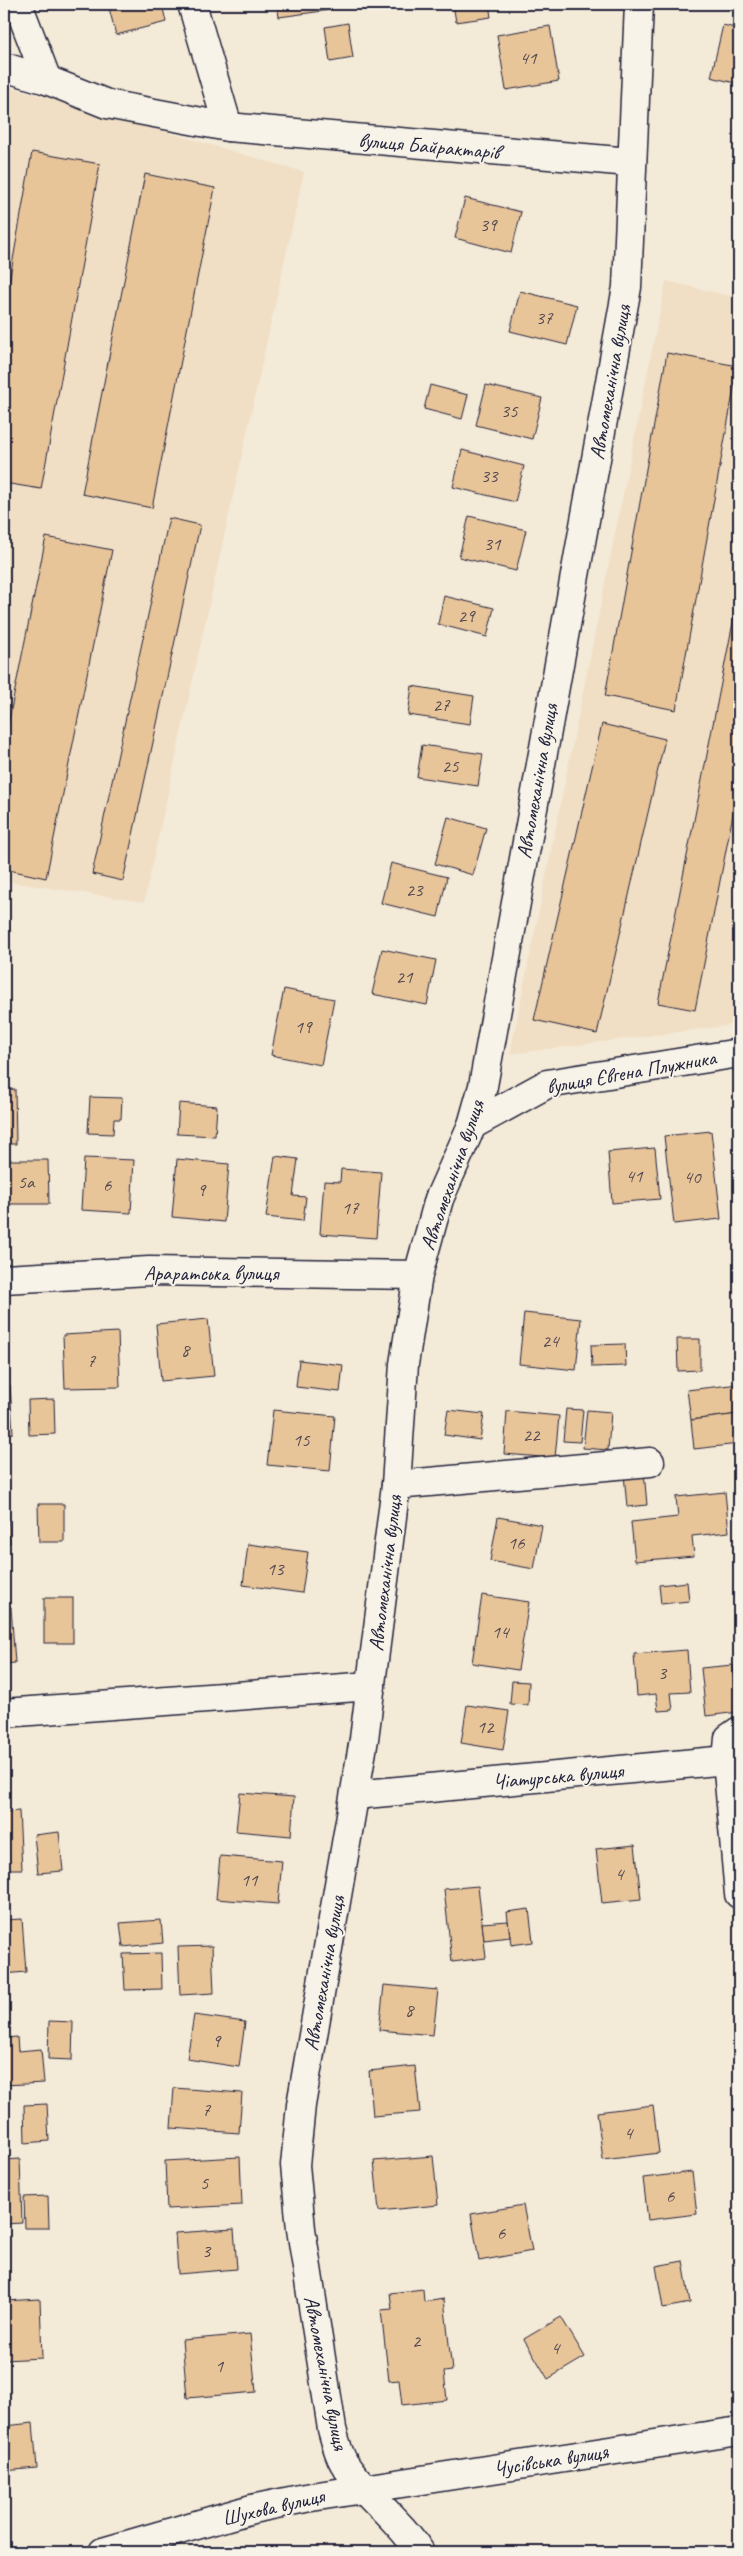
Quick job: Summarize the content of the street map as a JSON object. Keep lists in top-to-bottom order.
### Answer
{
  "streets": {
    "street": [
      "вулиця Байрактарів",
      "Автомеханічна вулиця",
      "вулиця Євгена Плужника",
      "Араратська вулиця",
      "Чіатурська вулиця",
      "Чусівська вулиця",
      "Шухова вулиця"
    ]
  },
  "crossings": [
    ["вулиця Байрактарів", "Автомеханічна вулиця"],
    ["Автомеханічна вулиця", "вулиця Євгена Плужника"],
    ["Автомеханічна вулиця", "Араратська вулиця"],
    ["Автомеханічна вулиця", "Чіатурська вулиця"],
    ["Автомеханічна вулиця", "Чусівська вулиця"],
    ["Автомеханічна вулиця", "Шухова вулиця"],
    ["Чусівська вулиця", "Шухова вулиця"]
  ],
  "house_numbers": [
    "41",
    "39",
    "37",
    "35",
    "33",
    "31",
    "29",
    "27",
    "25",
    "23",
    "21",
    "19",
    "41",
    "40",
    "5а",
    "6",
    "9",
    "17",
    "24",
    "8",
    "7",
    "22",
    "15",
    "16",
    "13",
    "14",
    "3",
    "12",
    "4",
    "11",
    "8",
    "9",
    "7",
    "4",
    "5",
    "6",
    "6",
    "3",
    "2",
    "4",
    "1"
  ]
}
